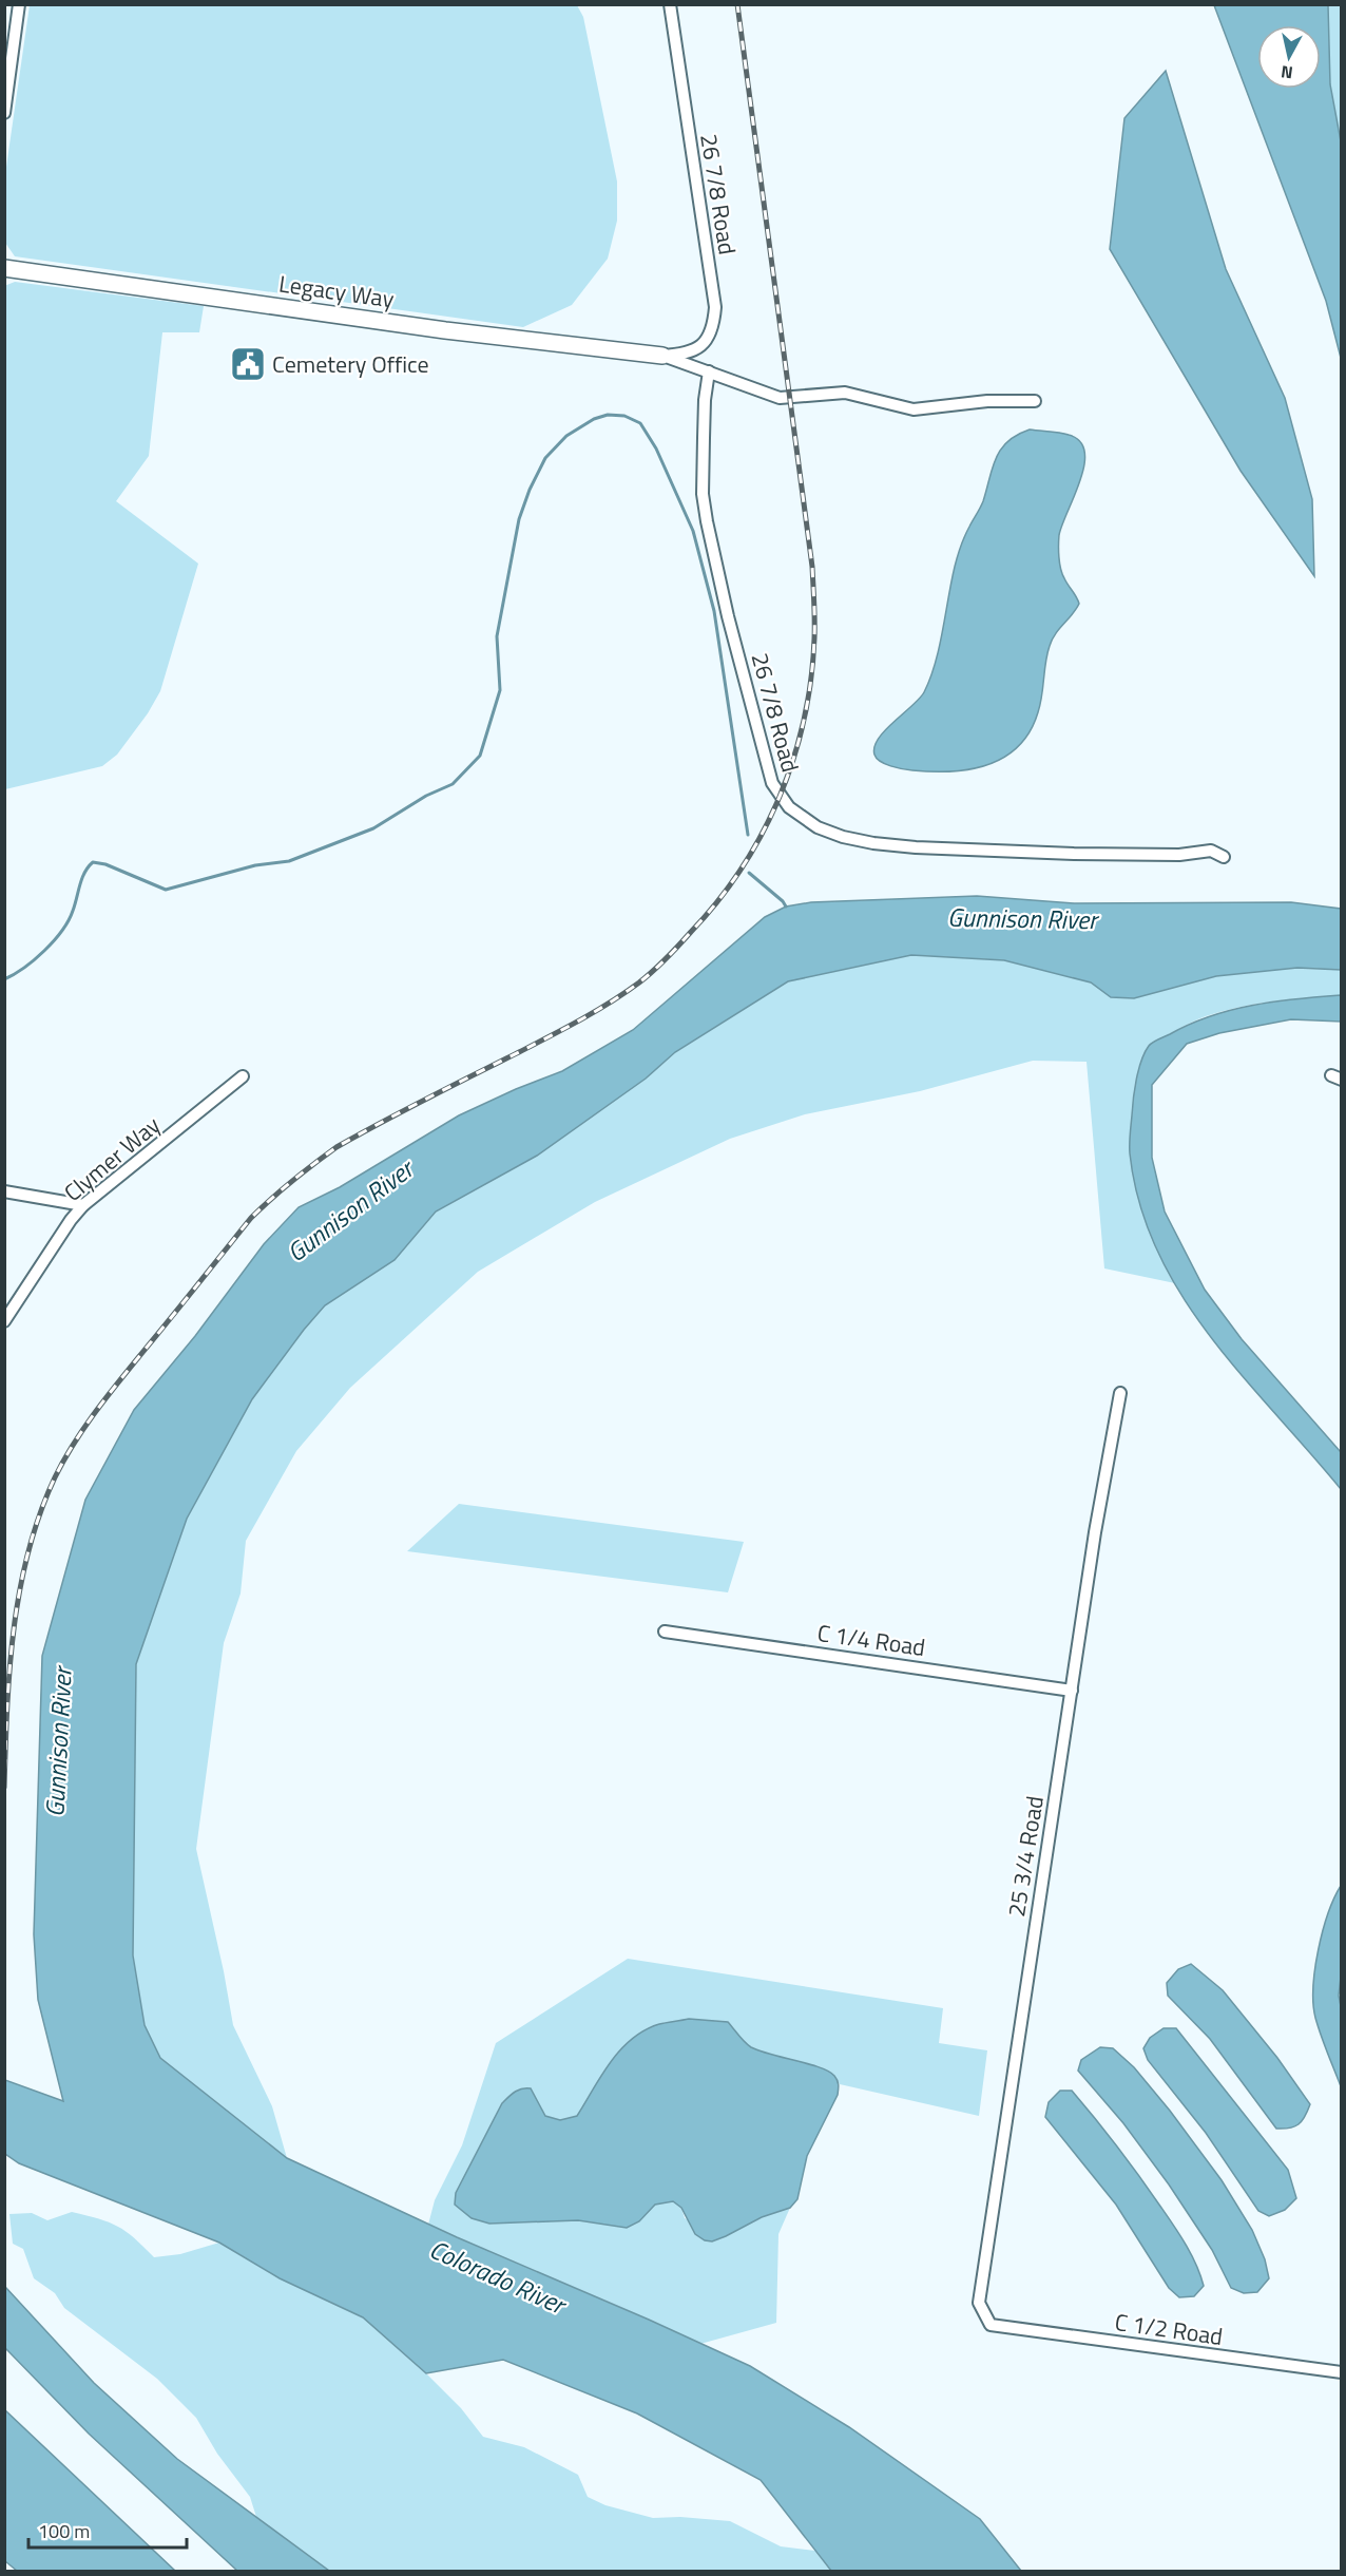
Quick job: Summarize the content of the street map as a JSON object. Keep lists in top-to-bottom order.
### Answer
{
  "streets": {
    "street": [
      "26 7/8 Road",
      "Legacy Way",
      "Clymer Way",
      "C 1/4 Road",
      "25 3/4 Road",
      "C 1/2 Road"
    ]
  },
  "crossings": [
    ["26 7/8 Road", "Legacy Way"],
    ["C 1/4 Road", "25 3/4 Road"],
    ["25 3/4 Road", "C 1/2 Road"]
  ],
  "water": ["Gunnison River", "Colorado River"],
  "places": {
    "public building": ["Cemetery Office"]
  },
  "scale_bar": "100 m",
  "north": "bottom"
}
